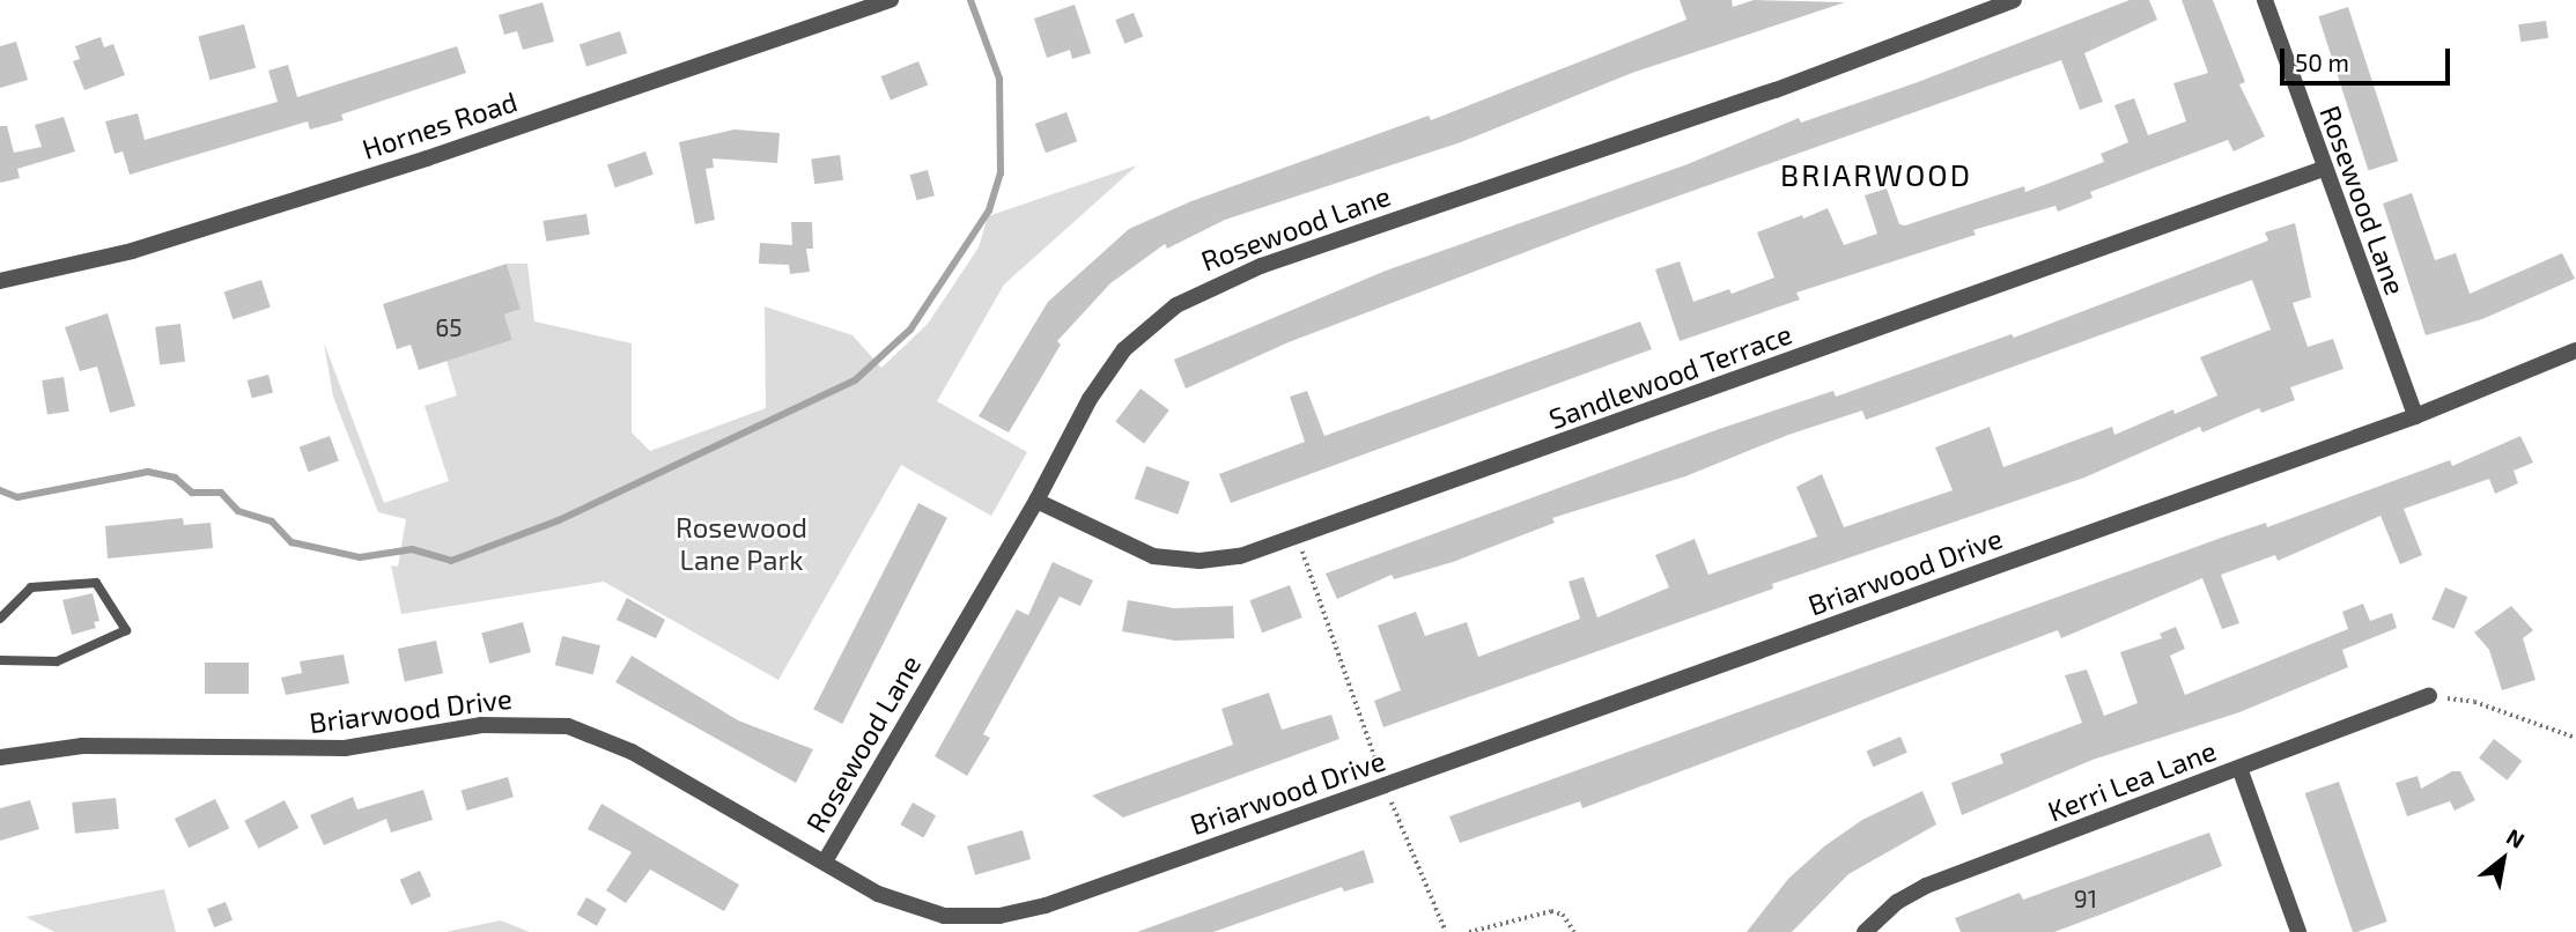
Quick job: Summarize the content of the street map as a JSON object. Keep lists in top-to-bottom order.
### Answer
{
  "streets": {
    "street": [
      "Hornes Road",
      "Rosewood Lane",
      "Sandlewood Terrace",
      "Briarwood Drive",
      "Kerri Lea Lane"
    ]
  },
  "crossings": [
    ["Rosewood Lane", "Sandlewood Terrace"],
    ["Rosewood Lane", "Briarwood Drive"]
  ],
  "districts": ["BRIARWOOD"],
  "parks": ["Rosewood Lane Park"],
  "house_numbers": ["65", "91"],
  "scale_bar": "50 m",
  "north": "top right"
}
